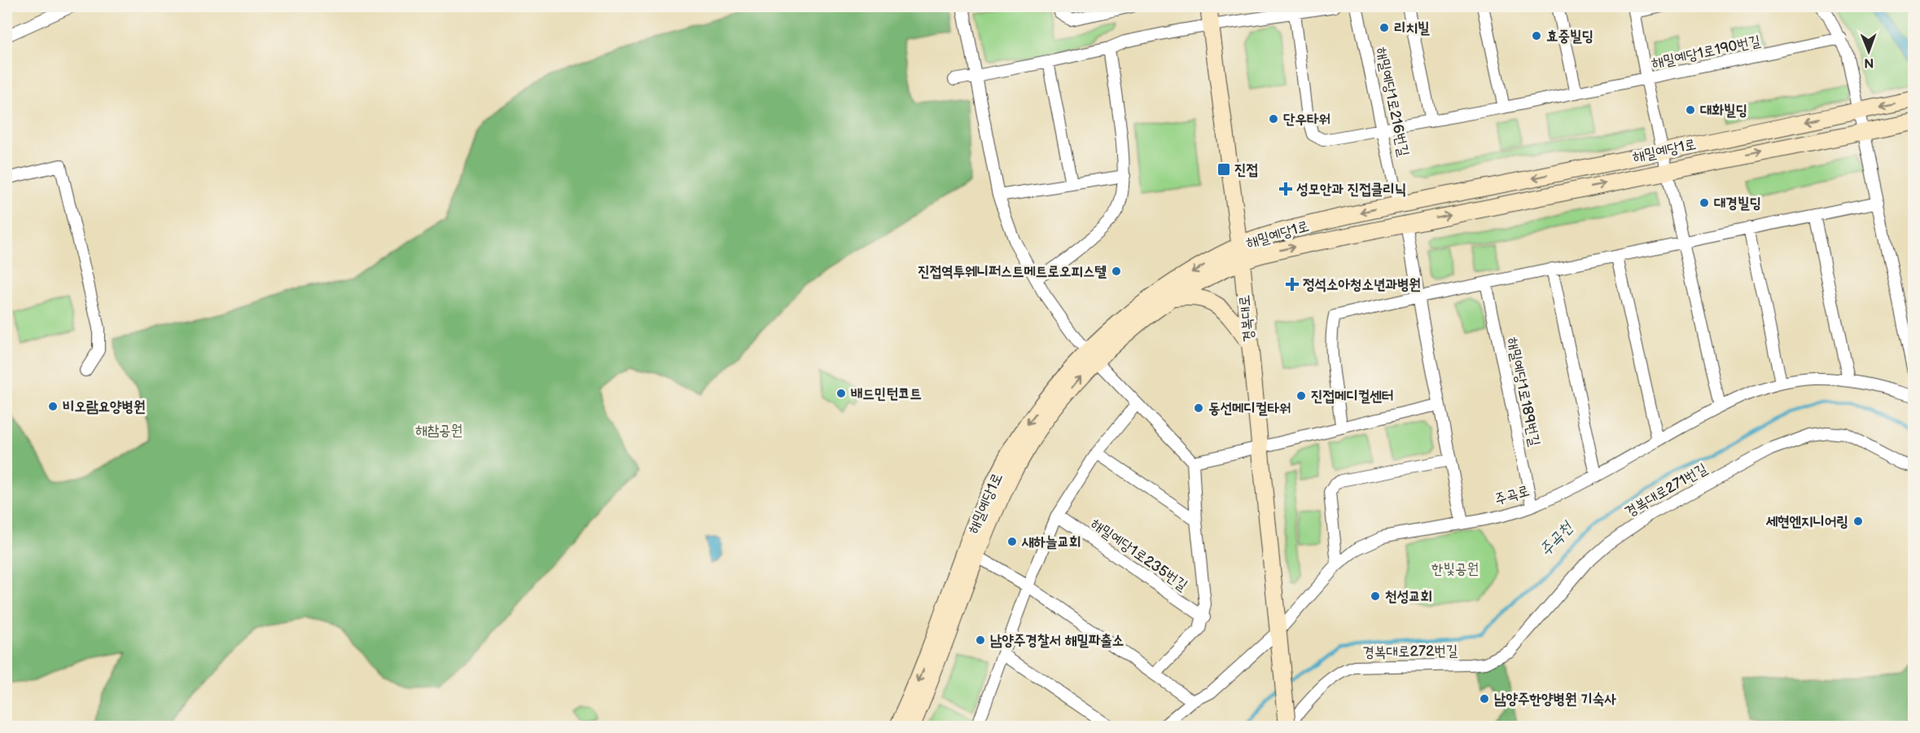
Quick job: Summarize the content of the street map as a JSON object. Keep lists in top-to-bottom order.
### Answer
{
  "streets": {
    "street": [
      "해밀예당1로190번길",
      "해밀예당1로216번길",
      "해밀예당1로",
      "경복대로",
      "해밀예당1로189번길",
      "경복대로271번길",
      "주곡로",
      "해밀예당1로235번길",
      "경복대로272번길"
    ]
  },
  "crossings": [
    ["해밀예당1로190번길", "해밀예당1로216번길"],
    ["해밀예당1로216번길", "해밀예당1로"],
    ["해밀예당1로", "경복대로"],
    ["경복대로", "주곡로"],
    ["경복대로", "경복대로272번길"],
    ["해밀예당1로189번길", "주곡로"],
    ["경복대로271번길", "경복대로272번길"]
  ],
  "water": ["주곡천"],
  "parks": ["해참공원", "한빛공원"],
  "places": {
    "other": [
      "리치빌",
      "효중빌딩",
      "대화빌딩",
      "단우타워",
      "대경빌딩",
      "진접역투웨니퍼스트메트로오피스텔",
      "배드민턴코트",
      "진접메디컬센터",
      "비오람요양병원",
      "동선메디컬타워",
      "세현엔지니어링",
      "새하늘교회",
      "천성교회",
      "남양주경찰서 해밀파출소",
      "남양주한양병원 기숙사"
    ],
    "transit": ["진접"],
    "health": ["성모안과 진접클리닉", "정석소아청소년과병원"]
  },
  "north": "bottom"
}
